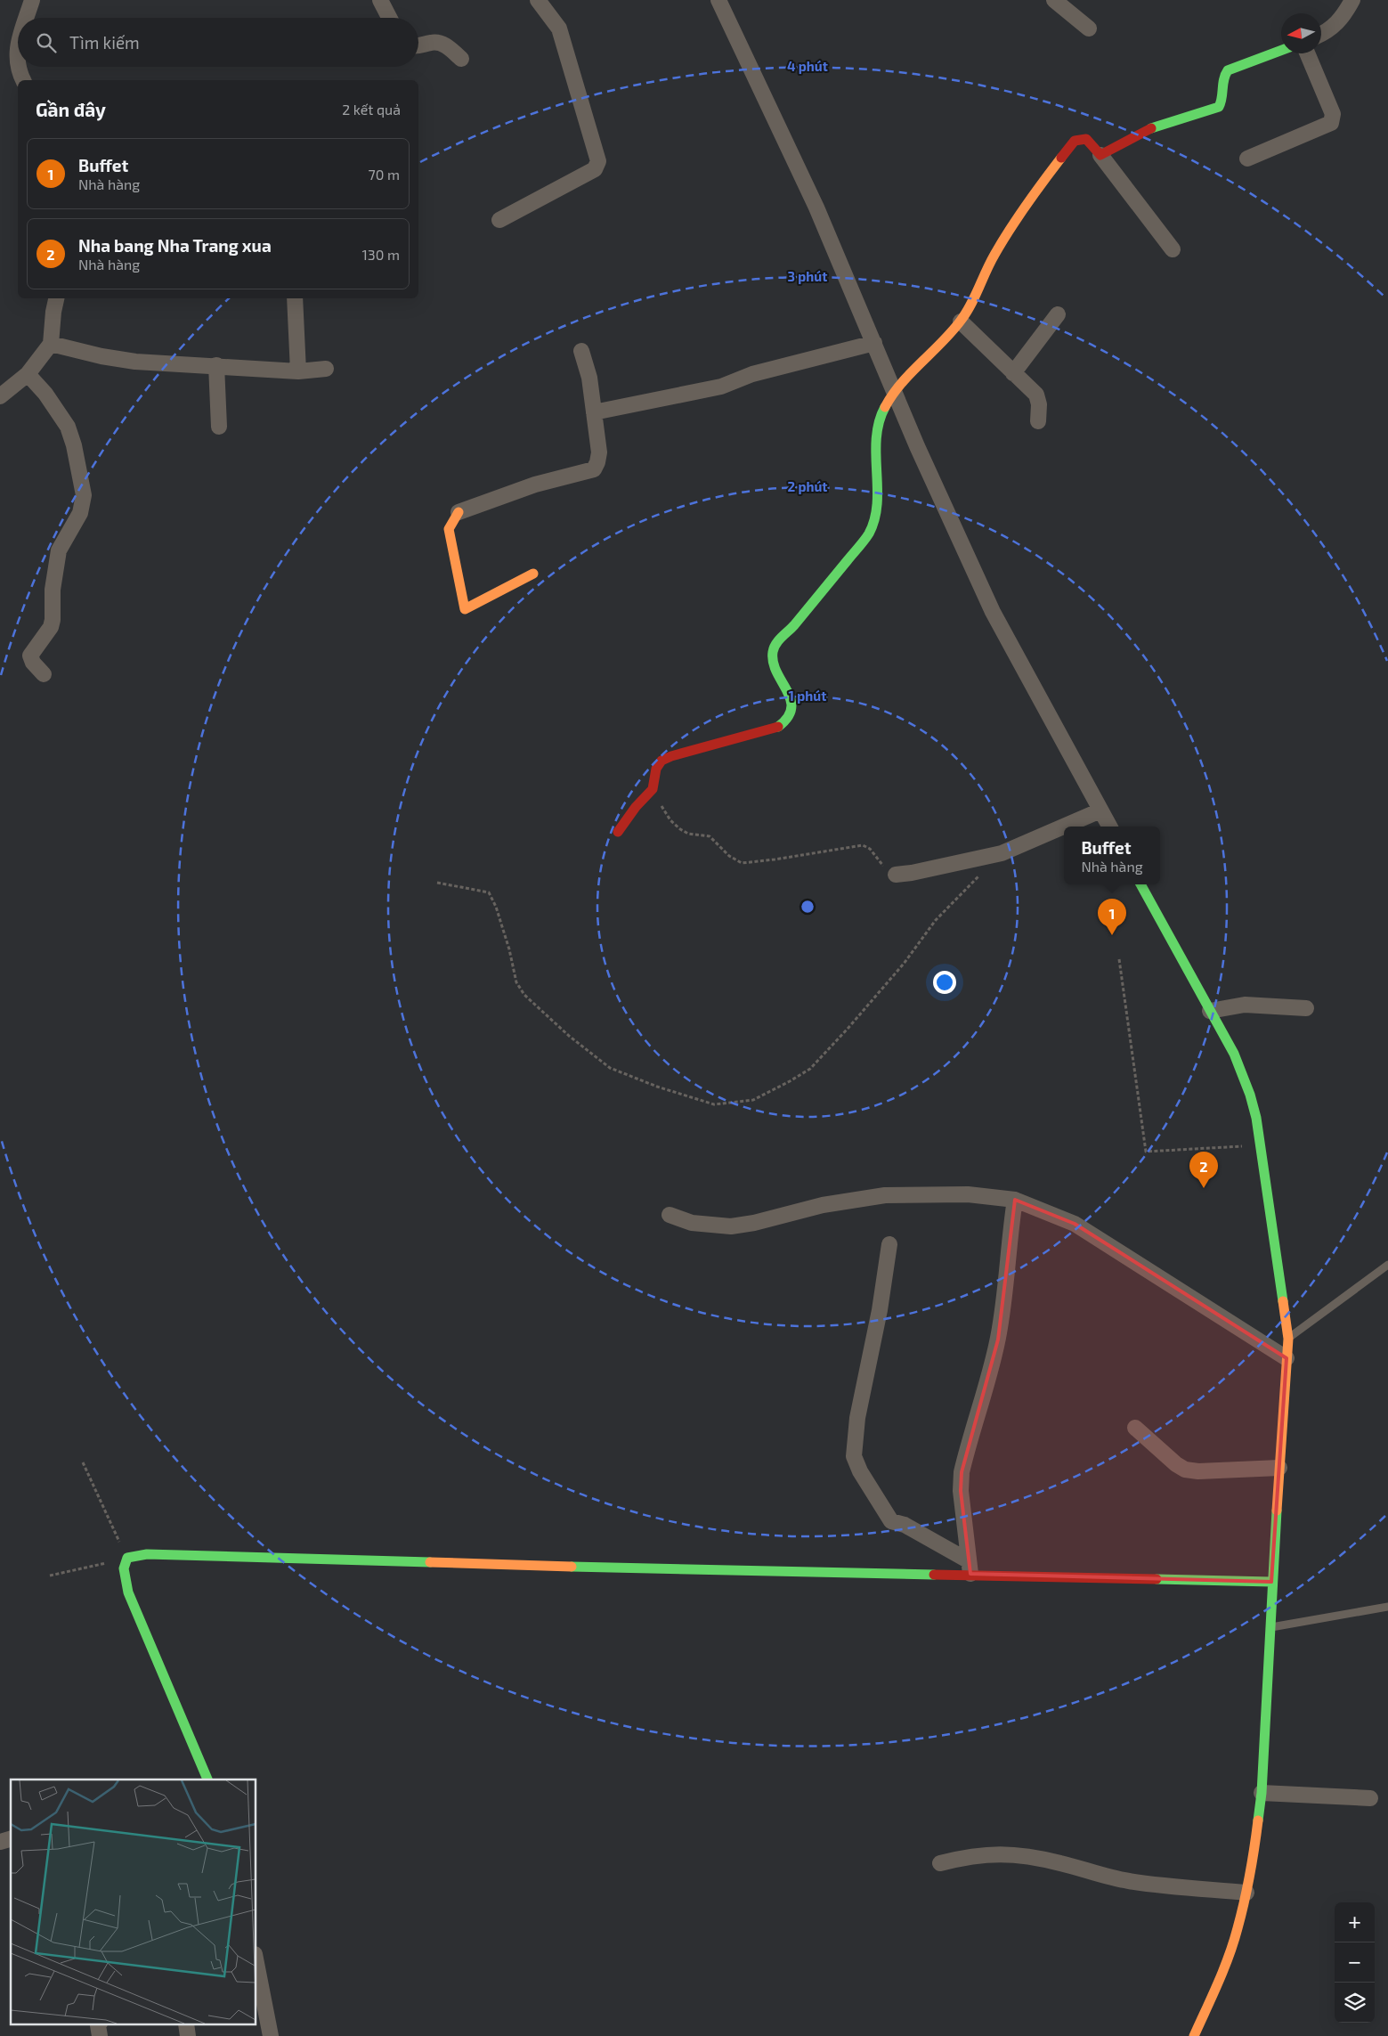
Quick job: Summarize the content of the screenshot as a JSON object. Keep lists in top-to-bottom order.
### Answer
{
  "north": "left",
  "page": {
    "search": "Tìm kiếm",
    "heading": ["Gần đây", "2 kết quả"],
    "list": [
      {
        "mark": "1",
        "name": "Buffet",
        "note": "Nhà hàng",
        "value": "70 m"
      },
      {
        "mark": "2",
        "name": "Nha bang Nha Trang xua",
        "note": "Nhà hàng",
        "value": "130 m"
      }
    ],
    "popup": ["Buffet", "Nhà hàng"],
    "pins": ["1", "2"],
    "map_buttons": ["+", "−"]
  },
  "rings": [
    "4 phút",
    "3 phút",
    "2 phút",
    "1 phút"
  ]
}
